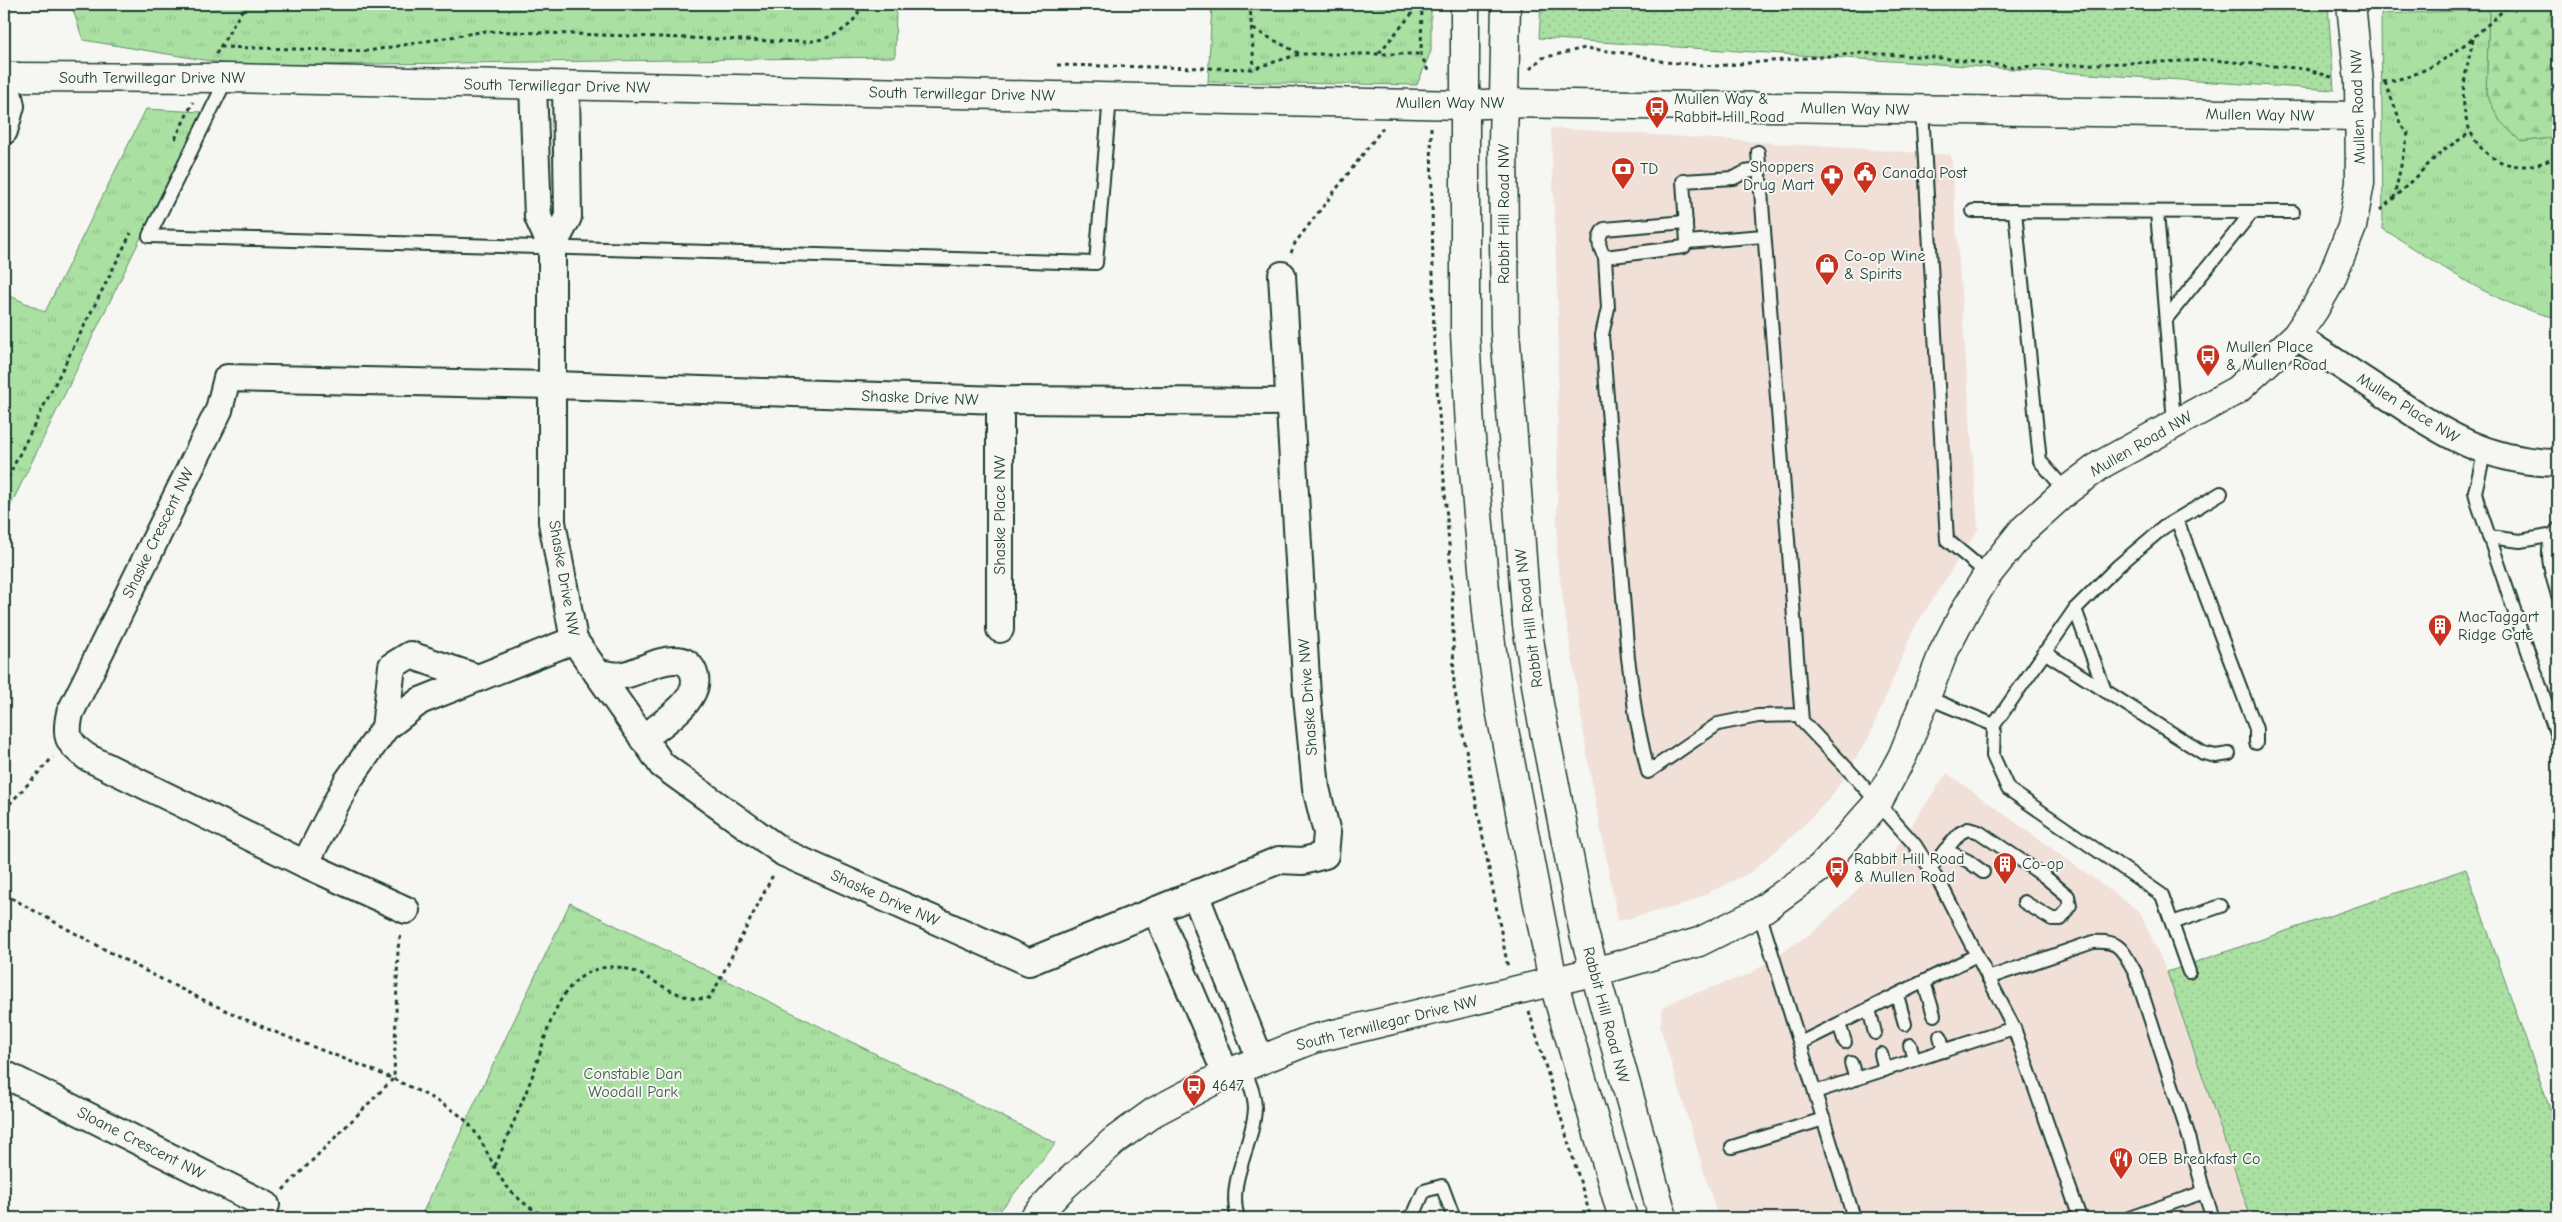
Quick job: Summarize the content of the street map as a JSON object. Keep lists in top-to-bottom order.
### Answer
{
  "streets": {
    "street": [
      "South Terwillegar Drive NW",
      "Mullen Way NW",
      "Mullen Road NW",
      "Rabbit Hill Road NW",
      "Shaske Drive NW",
      "Mullen Place NW",
      "Shaske Place NW",
      "Shaske Crescent NW",
      "Sloane Crescent NW"
    ]
  },
  "crossings": [
    ["South Terwillegar Drive NW", "Mullen Way NW"],
    ["South Terwillegar Drive NW", "Mullen Road NW"],
    ["South Terwillegar Drive NW", "Shaske Drive NW"],
    ["Mullen Way NW", "Mullen Road NW"],
    ["Mullen Way NW", "Rabbit Hill Road NW"],
    ["Mullen Road NW", "Rabbit Hill Road NW"],
    ["Mullen Road NW", "Mullen Place NW"],
    ["Shaske Drive NW", "Shaske Place NW"],
    ["Shaske Drive NW", "Shaske Crescent NW"]
  ],
  "parks": ["Constable Dan Woodall Park"],
  "places": {
    "bus stop": [
      "Mullen Way & Rabbit Hill Road",
      "Mullen Place & Mullen Road",
      "Rabbit Hill Road & Mullen Road",
      "4647"
    ],
    "bank": ["TD"],
    "public building": ["Canada Post"],
    "pharmacy": ["Shoppers Drug Mart"],
    "shop": ["Co-op Wine & Spirits"],
    "building": ["MacTaggart Ridge Gate", "Co-op"],
    "restaurant": ["OEB Breakfast Co"]
  }
}
